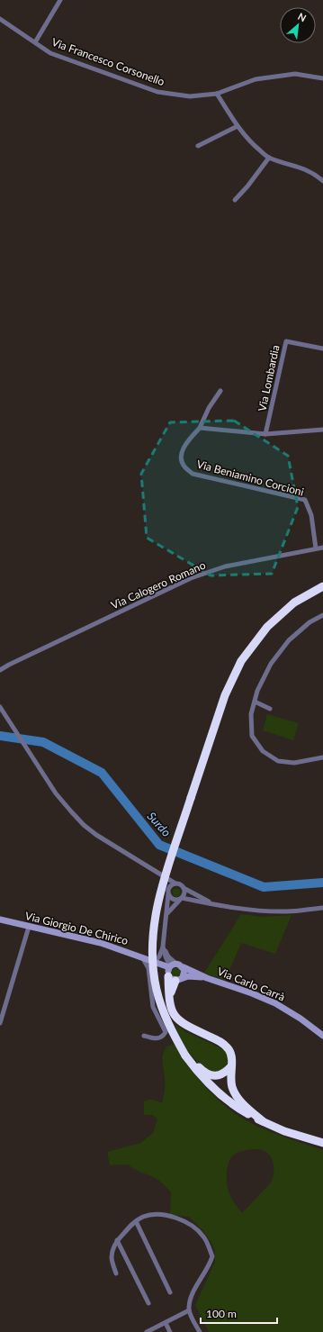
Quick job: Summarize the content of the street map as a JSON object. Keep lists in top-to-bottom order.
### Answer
{
  "streets": {
    "main road": ["Via Giorgio De Chirico", "Via Carlo Carrà"],
    "street": [
      "Via Francesco Corsonello",
      "Via Lombardia",
      "Via Beniamino Corcioni",
      "Via Calogero Romano"
    ]
  },
  "crossings": [
    ["Via Beniamino Corcioni", "Via Calogero Romano"]
  ],
  "water": ["Surdo"],
  "scale_bar": "100 m",
  "north": "top right"
}
